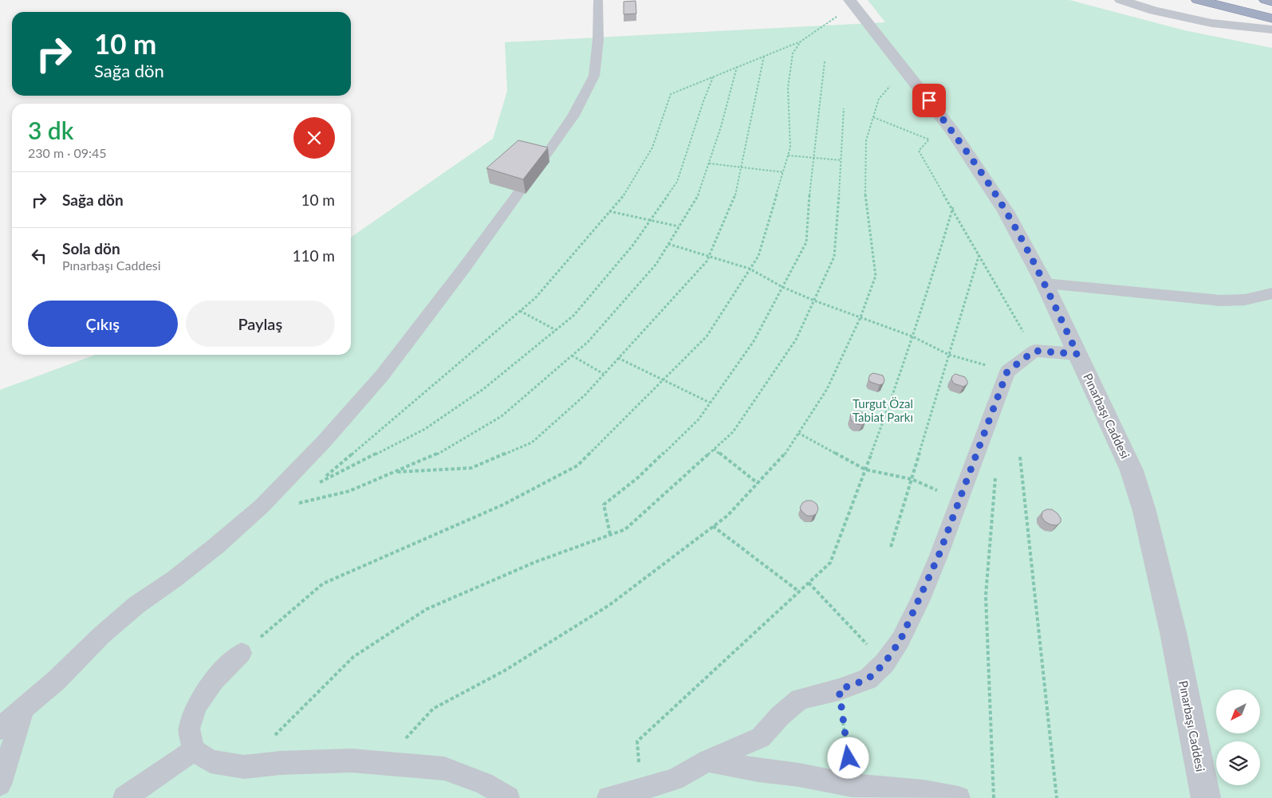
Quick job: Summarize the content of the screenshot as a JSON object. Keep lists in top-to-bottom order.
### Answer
{
  "streets": {
    "street": ["Pınarbaşı Caddesi"]
  },
  "parks": ["Turgut Özal Tabiat Parkı"],
  "north": "bottom left",
  "page": {
    "turn": ["10 m", "Sağa dön"],
    "heading": ["3 dk", "230 m · 09:45"],
    "list": [
      {
        "name": "Sağa dön",
        "value": "10 m"
      },
      {
        "name": "Sola dön",
        "note": "Pınarbaşı Caddesi",
        "value": "110 m"
      }
    ],
    "buttons": ["Çıkış", "Paylaş"]
  }
}
